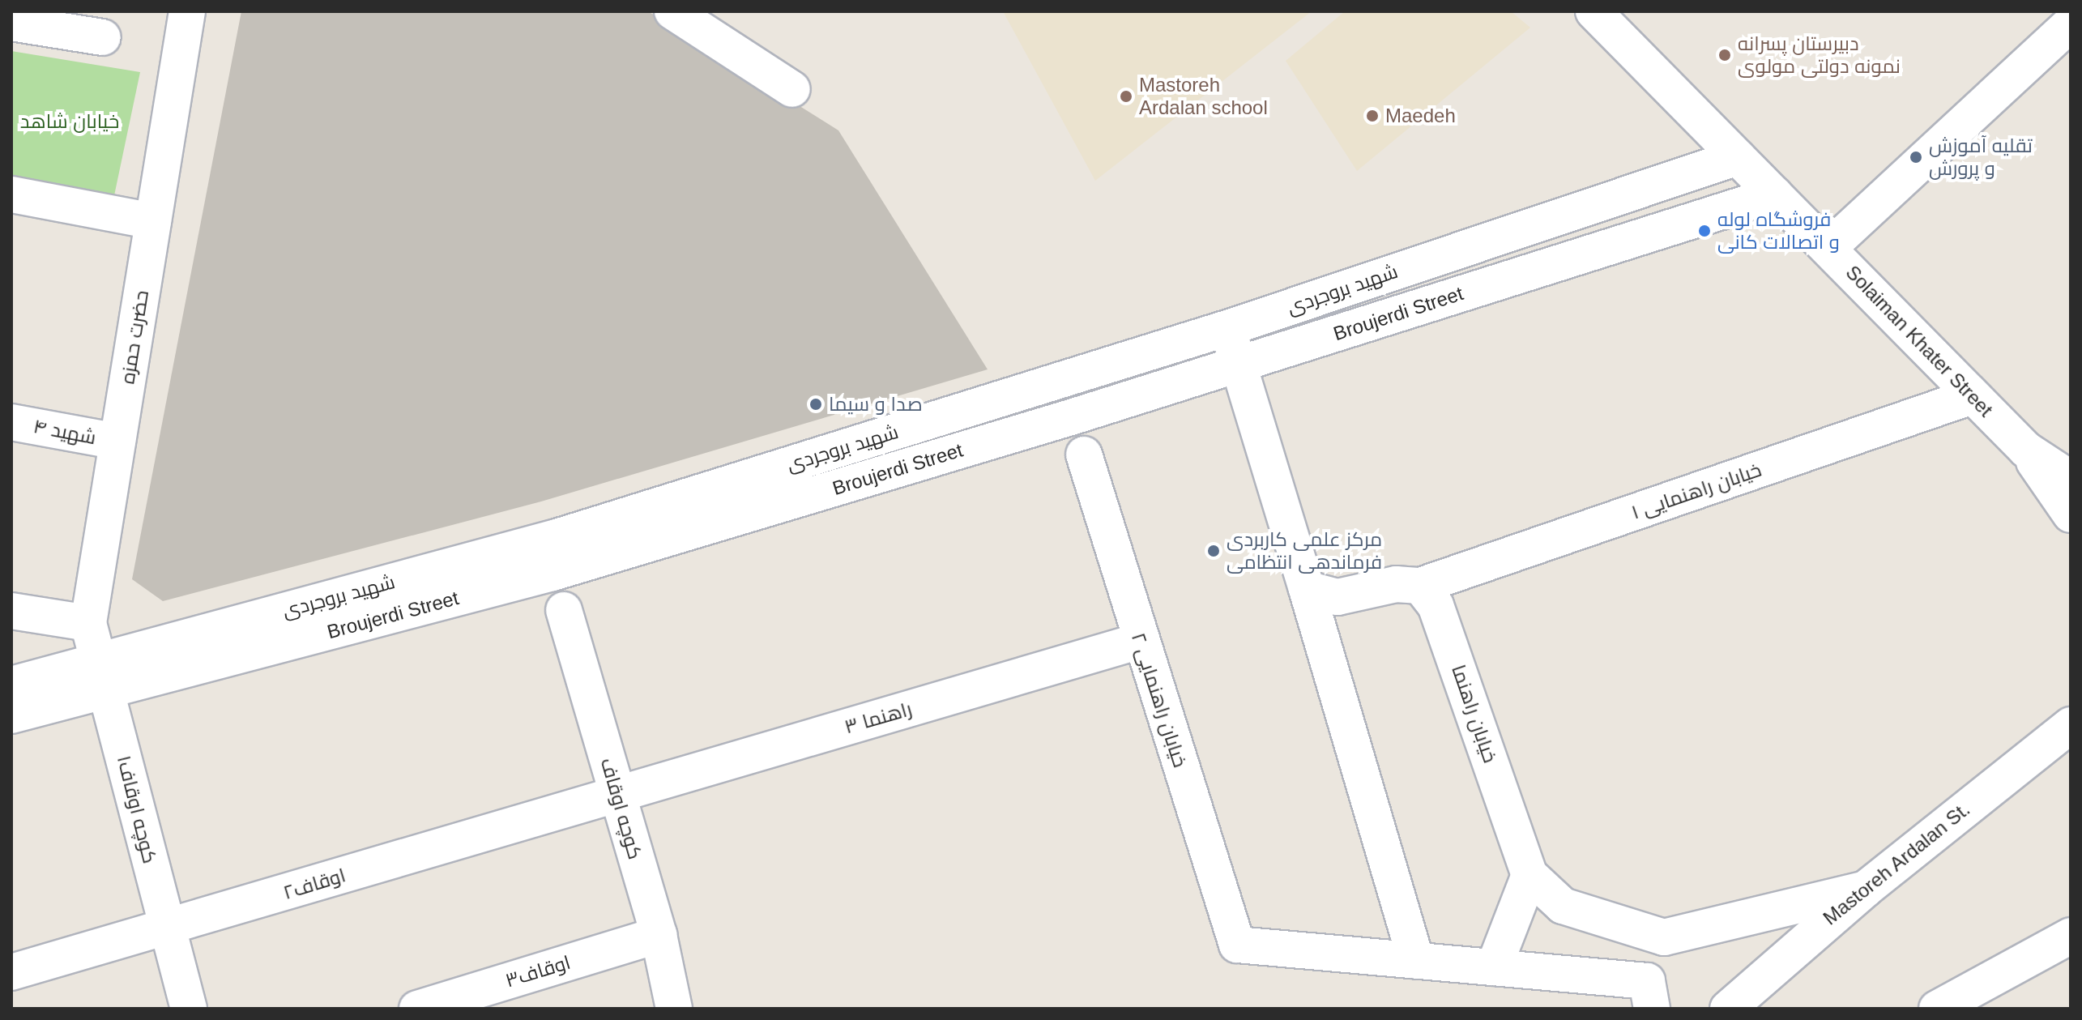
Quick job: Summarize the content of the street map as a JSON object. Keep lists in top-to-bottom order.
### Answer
{
  "streets": {
    "street": [
      "شهید بروجردی",
      "Broujerdi Street",
      "حضرت حمزه",
      "Solaiman Khater Street",
      "شهید ۴",
      "خیابان راهنمایی ۱",
      "خیابان راهنمایی ۲",
      "خیابان راهنما",
      "راهنما ۳",
      "کوچه اوقاف",
      "کوچه اوقاف۱",
      "Mastoreh Ardalan St.",
      "اوقاف۲",
      "اوقاف۳"
    ]
  },
  "crossings": [
    ["شهید بروجردی", "Broujerdi Street"],
    ["شهید بروجردی", "حضرت حمزه"],
    ["شهید بروجردی", "Solaiman Khater Street"],
    ["شهید بروجردی", "کوچه اوقاف۱"],
    ["Broujerdi Street", "حضرت حمزه"],
    ["Broujerdi Street", "Solaiman Khater Street"],
    ["Broujerdi Street", "کوچه اوقاف۱"],
    ["حضرت حمزه", "شهید ۴"],
    ["حضرت حمزه", "کوچه اوقاف۱"],
    ["Solaiman Khater Street", "خیابان راهنمایی ۱"],
    ["خیابان راهنمایی ۱", "خیابان راهنما"],
    ["خیابان راهنمایی ۲", "راهنما ۳"],
    ["خیابان راهنما", "Mastoreh Ardalan St."],
    ["راهنما ۳", "کوچه اوقاف"],
    ["راهنما ۳", "اوقاف۲"],
    ["کوچه اوقاف", "اوقاف۲"],
    ["کوچه اوقاف", "اوقاف۳"],
    ["کوچه اوقاف۱", "اوقاف۲"]
  ],
  "parks": ["خیابان شاهد"],
  "places": [
    "دبیرستان پسرانه نمونه دولتی مولوی",
    "Mastoreh Ardalan school",
    "Maedeh",
    "تقلیه آموزش و پرورش",
    "فروشگاه لوله و اتصالات کانی",
    "صدا و سیما",
    "مرکز علمی کاربردی فرماندهی انتظامی"
  ]
}
